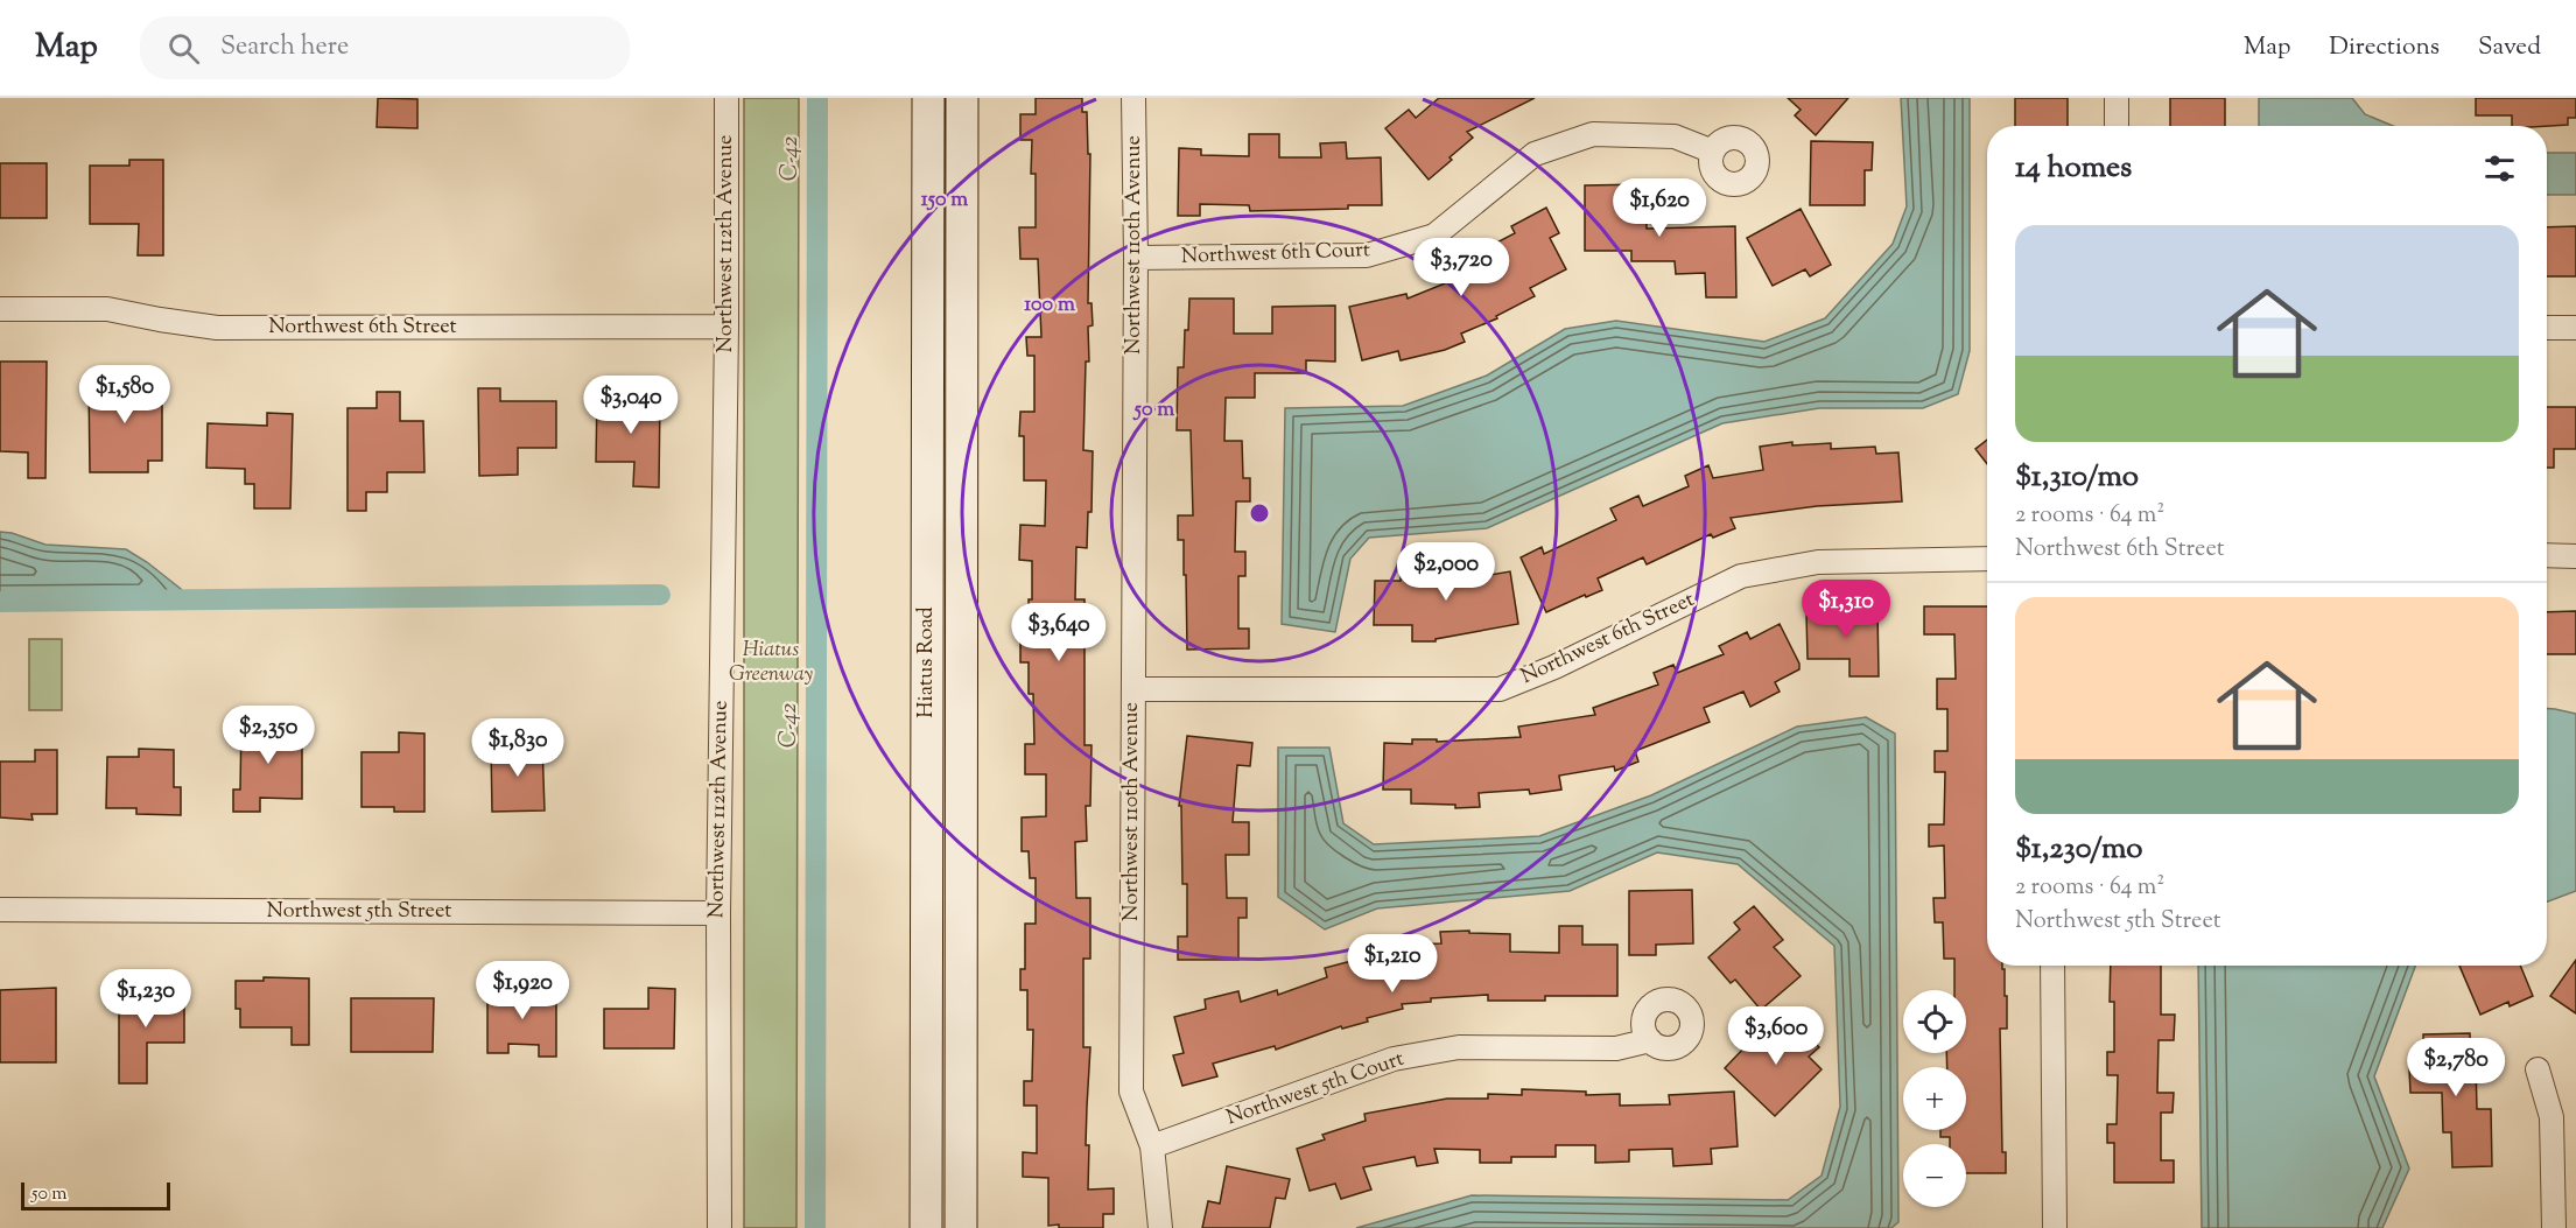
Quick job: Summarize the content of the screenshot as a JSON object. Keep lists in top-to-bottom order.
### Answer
{
  "streets": {
    "main road": ["Hiatus Road"],
    "street": [
      "Northwest 112th Avenue",
      "Northwest 110th Avenue",
      "Northwest 6th Court",
      "Northwest 6th Street",
      "Northwest 5th Street",
      "Northwest 5th Court"
    ]
  },
  "crossings": [
    ["Northwest 112th Avenue", "Northwest 6th Street"],
    ["Northwest 112th Avenue", "Northwest 5th Street"],
    ["Northwest 110th Avenue", "Northwest 6th Court"],
    ["Northwest 110th Avenue", "Northwest 6th Street"],
    ["Northwest 110th Avenue", "Northwest 5th Court"]
  ],
  "water": ["C-42"],
  "parks": ["Hiatus Greenway"],
  "scale_bar": "50 m",
  "page": {
    "header": "Map",
    "search": "Search here",
    "nav": ["Map", "Directions", "Saved"],
    "heading": "14 homes",
    "price": [
      "$1,620",
      "$3,720",
      "$1,580",
      "$3,040",
      "$2,000",
      "$1,310",
      "$3,640",
      "$2,350",
      "$1,830",
      "$1,210",
      "$1,920",
      "$1,230",
      "$3,600",
      "$2,780"
    ],
    "list": [
      {
        "name": "$1,310/mo",
        "note": "2 rooms · 64 m² · Northwest 6th Street"
      },
      {
        "name": "$1,230/mo",
        "note": "2 rooms · 64 m² · Northwest 5th Street"
      }
    ],
    "map_buttons": ["+", "−"],
    "scale": "50 m"
  },
  "rings": ["150 m", "100 m", "50 m"]
}
